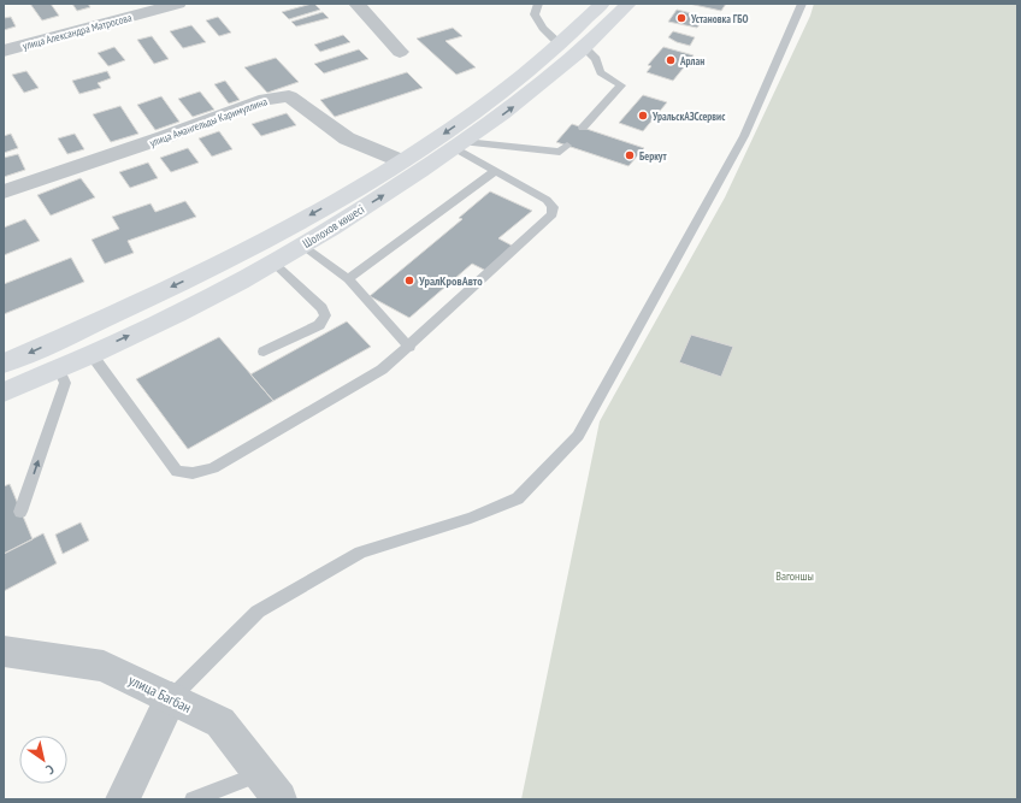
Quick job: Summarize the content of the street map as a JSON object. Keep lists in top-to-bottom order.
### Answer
{
  "streets": {
    "highway": ["Шолохов көшесі"],
    "street": ["улица Александра Матросова", "улица Амангельды Каримуллина", "улица Багбан"]
  },
  "crossings": [
    ["улица Амангельды Каримуллина", "Шолохов көшесі"]
  ],
  "parks": ["Вагоншы"],
  "places": [
    "Установка ГБО",
    "Арлан",
    "УральскАЗСсервис",
    "Беркут",
    "УралКровАвто"
  ],
  "north": "bottom right"
}
